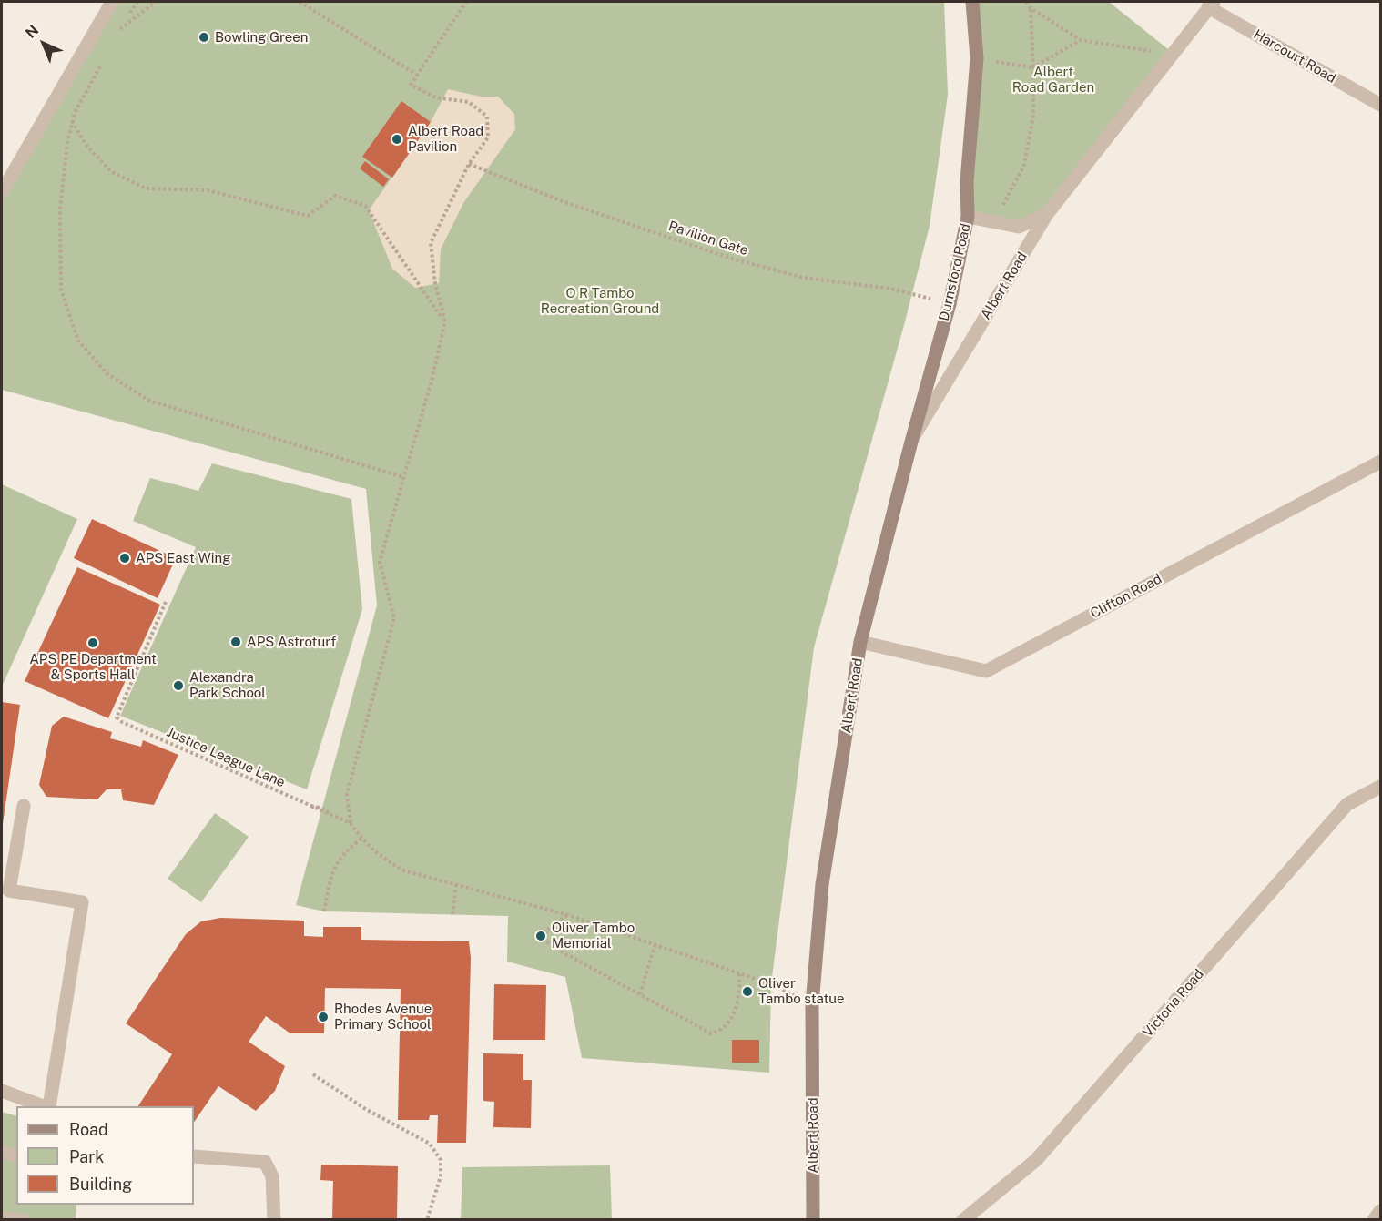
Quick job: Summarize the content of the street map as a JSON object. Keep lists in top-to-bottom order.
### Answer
{
  "streets": {
    "main road": ["Durnsford Road", "Albert Road"],
    "street": ["Harcourt Road", "Clifton Road", "Victoria Road"],
    "path": ["Pavilion Gate", "Justice League Lane"]
  },
  "crossings": [
    ["Harcourt Road", "Albert Road"],
    ["Pavilion Gate", "Durnsford Road"],
    ["Durnsford Road", "Albert Road"],
    ["Albert Road", "Clifton Road"]
  ],
  "parks": ["Albert Road Garden", "O R Tambo Recreation Ground"],
  "places": [
    "Bowling Green",
    "Albert Road Pavilion",
    "APS East Wing",
    "APS Astroturf",
    "APS PE Department & Sports Hall",
    "Alexandra Park School",
    "Oliver Tambo Memorial",
    "Oliver Tambo statue",
    "Rhodes Avenue Primary School"
  ],
  "legend": ["Road", "Park", "Building"],
  "north": "top left"
}
